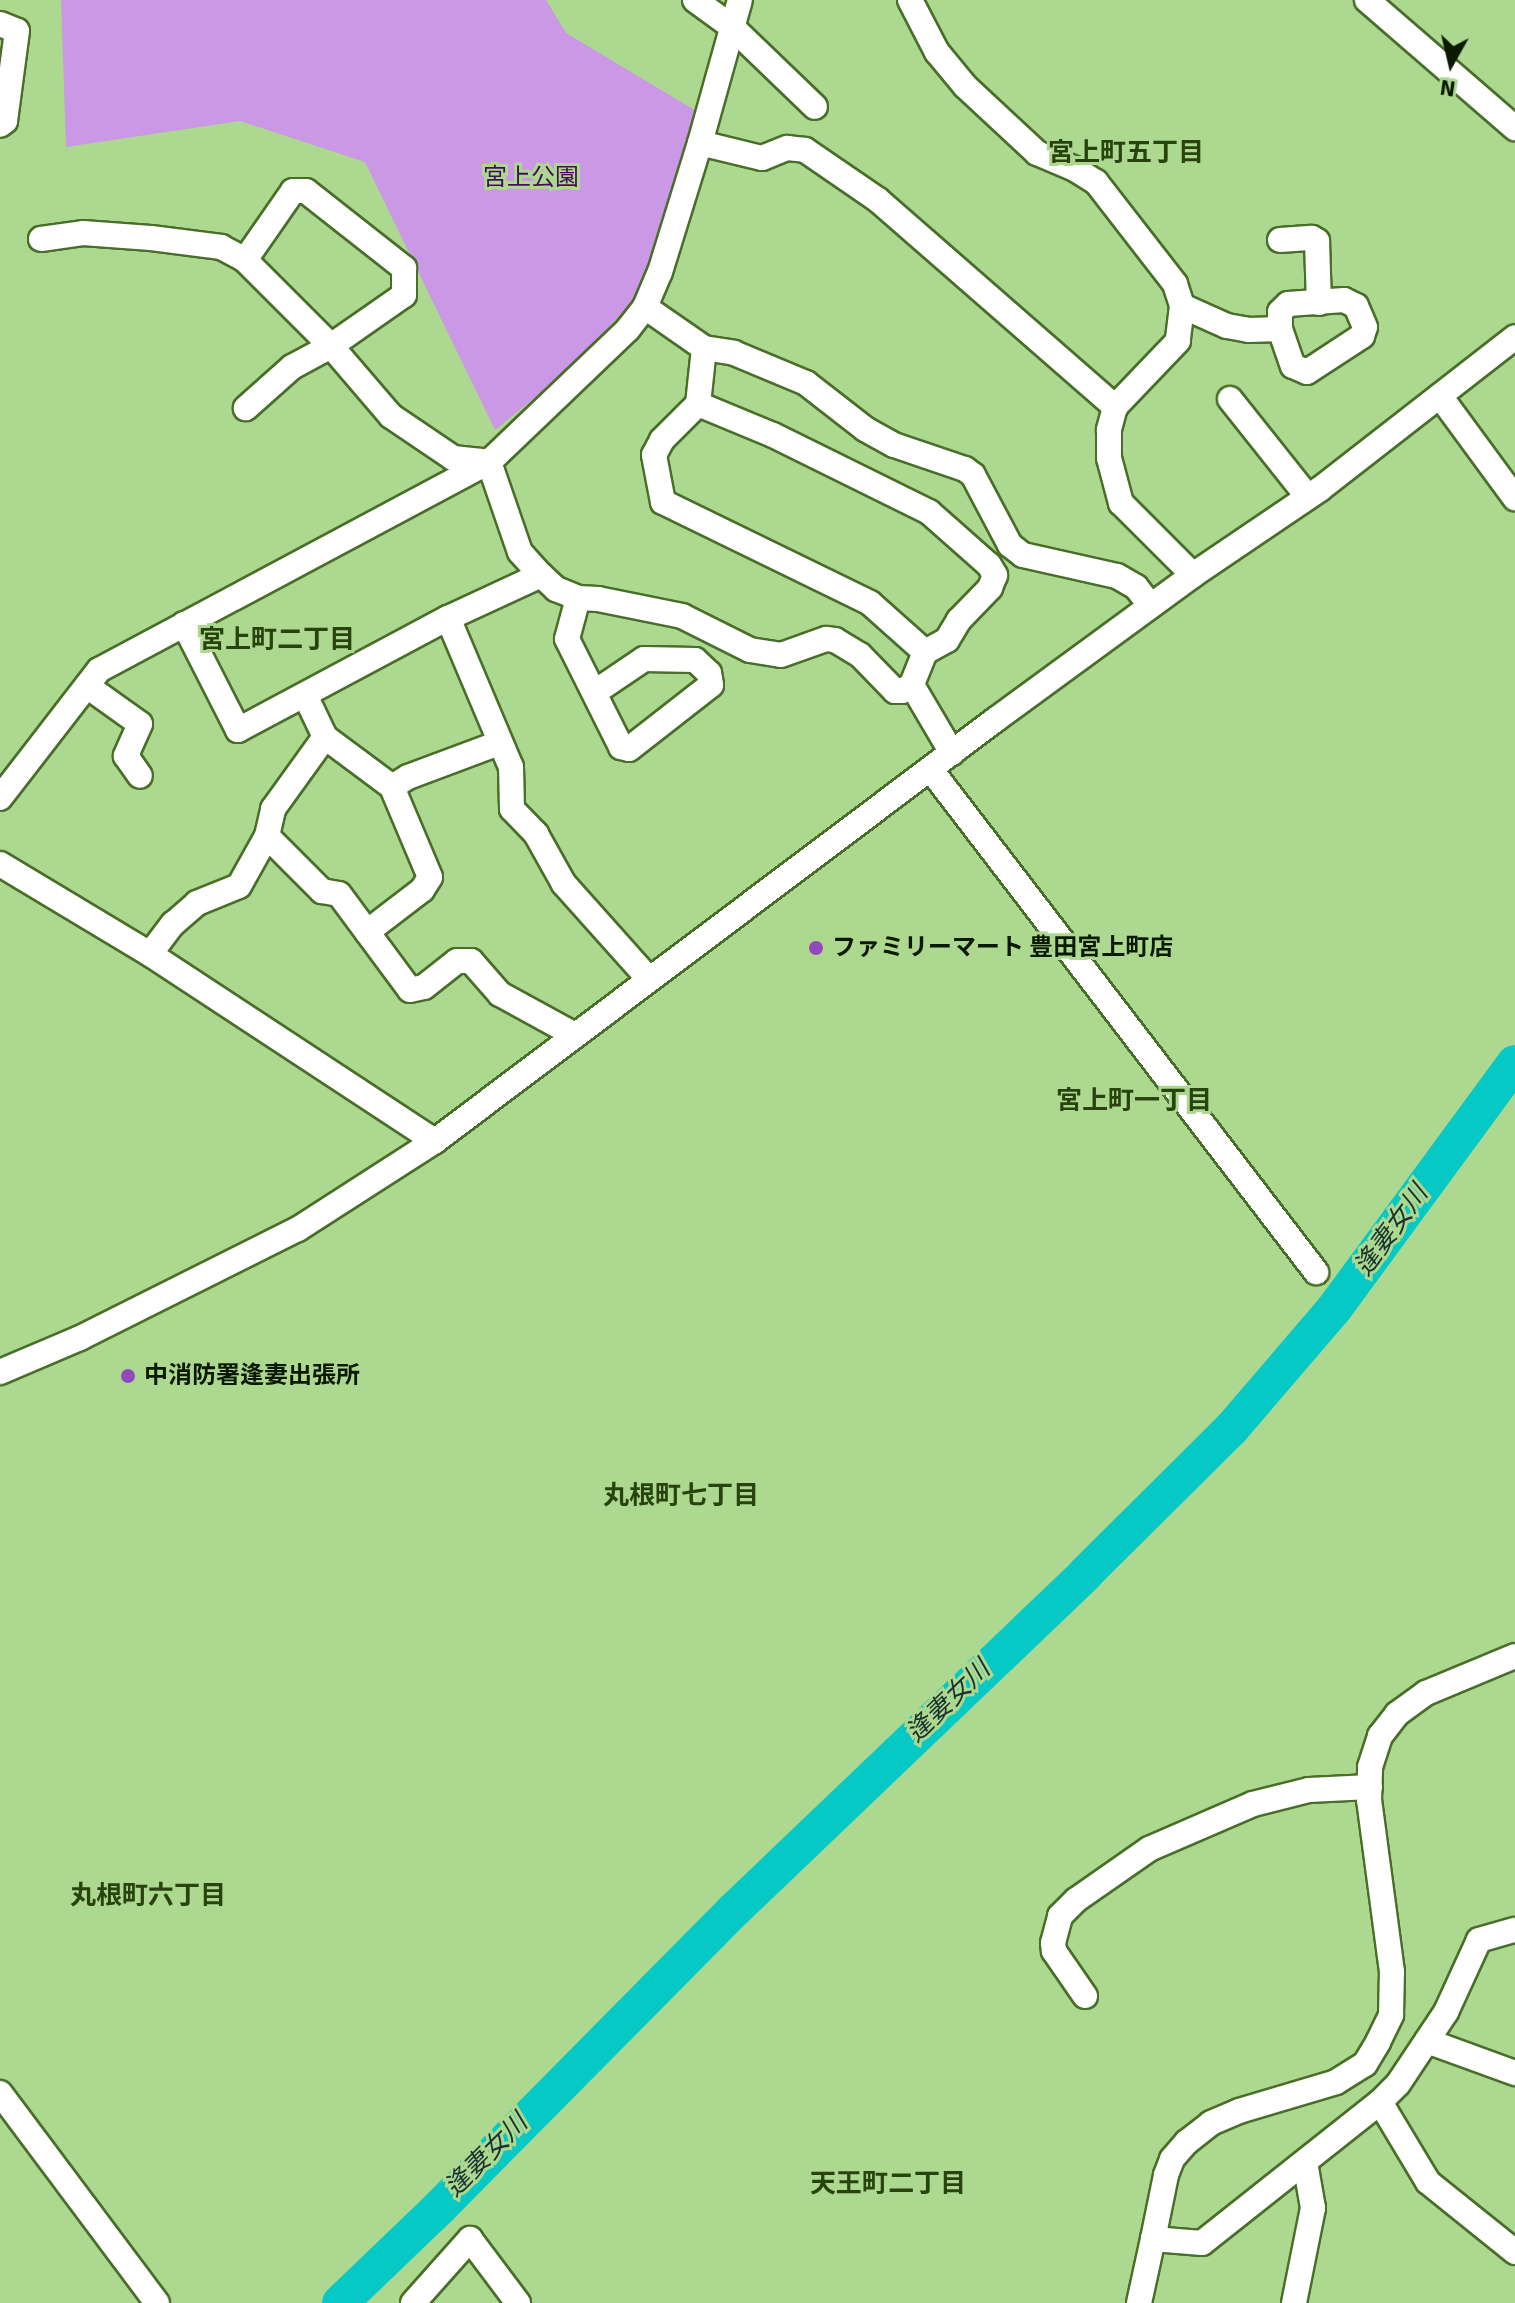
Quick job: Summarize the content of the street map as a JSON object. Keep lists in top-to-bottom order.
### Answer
{
  "districts": [
    "宮上町五丁目",
    "宮上町二丁目",
    "宮上町一丁目",
    "丸根町七丁目",
    "丸根町六丁目",
    "天王町二丁目"
  ],
  "water": ["逢妻女川"],
  "parks": ["宮上公園"],
  "places": ["ファミリーマート 豊田宮上町店", "中消防署逢妻出張所"],
  "north": "bottom"
}
